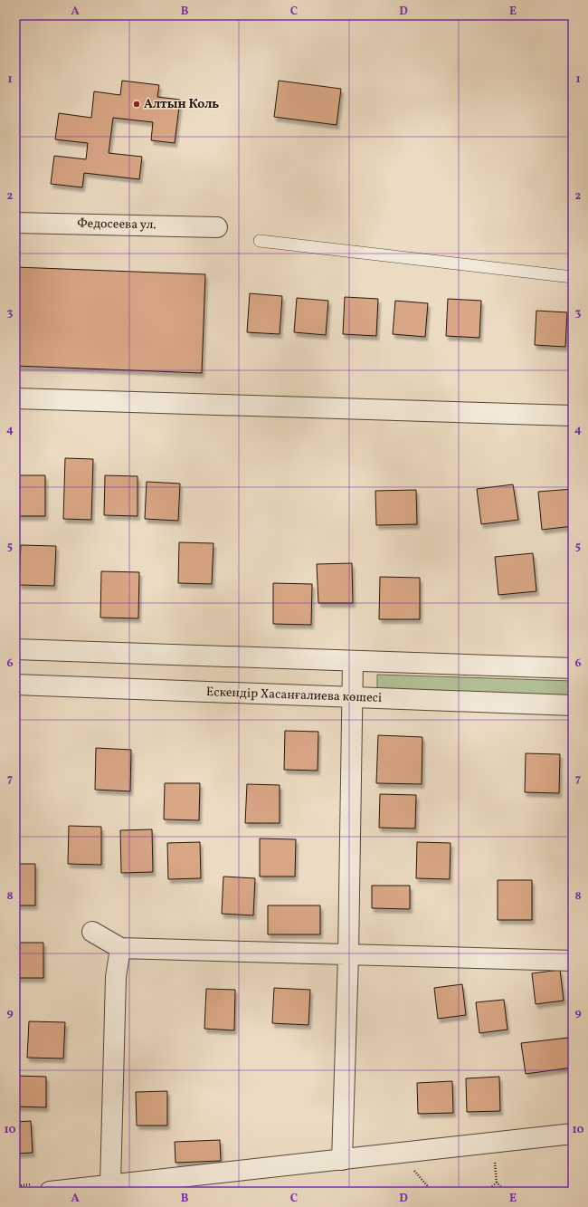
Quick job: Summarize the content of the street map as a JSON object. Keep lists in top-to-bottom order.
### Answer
{
  "streets": {
    "street": ["Федосеева ул.", "Ескендір Хасанғалиева көшесі"]
  },
  "places": ["Алтын Коль"],
  "grid": {
    "columns": [
      "A",
      "B",
      "C",
      "D",
      "E"
    ],
    "rows": [
      "1",
      "2",
      "3",
      "4",
      "5",
      "6",
      "7",
      "8",
      "9",
      "10"
    ]
  }
}
